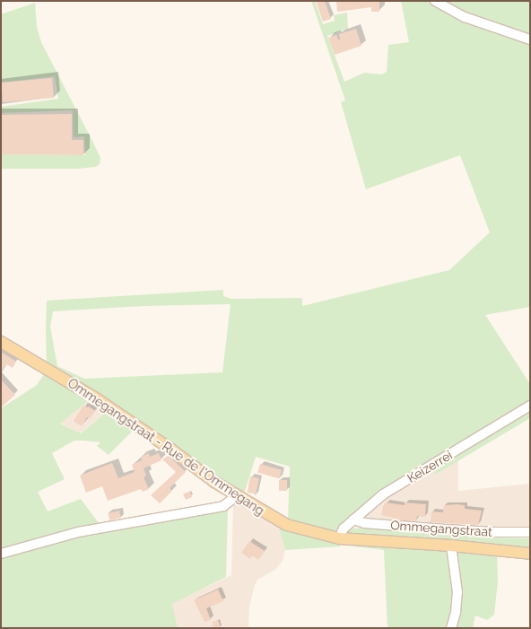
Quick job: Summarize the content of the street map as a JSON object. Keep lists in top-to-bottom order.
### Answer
{
  "streets": {
    "main road": ["Ommegangstraat - Rue de l'Ommegang"],
    "street": ["Keizerrei", "Ommegangstraat"]
  },
  "crossings": [
    ["Ommegangstraat - Rue de l'Ommegang", "Keizerrei"],
    ["Keizerrei", "Ommegangstraat"]
  ]
}
